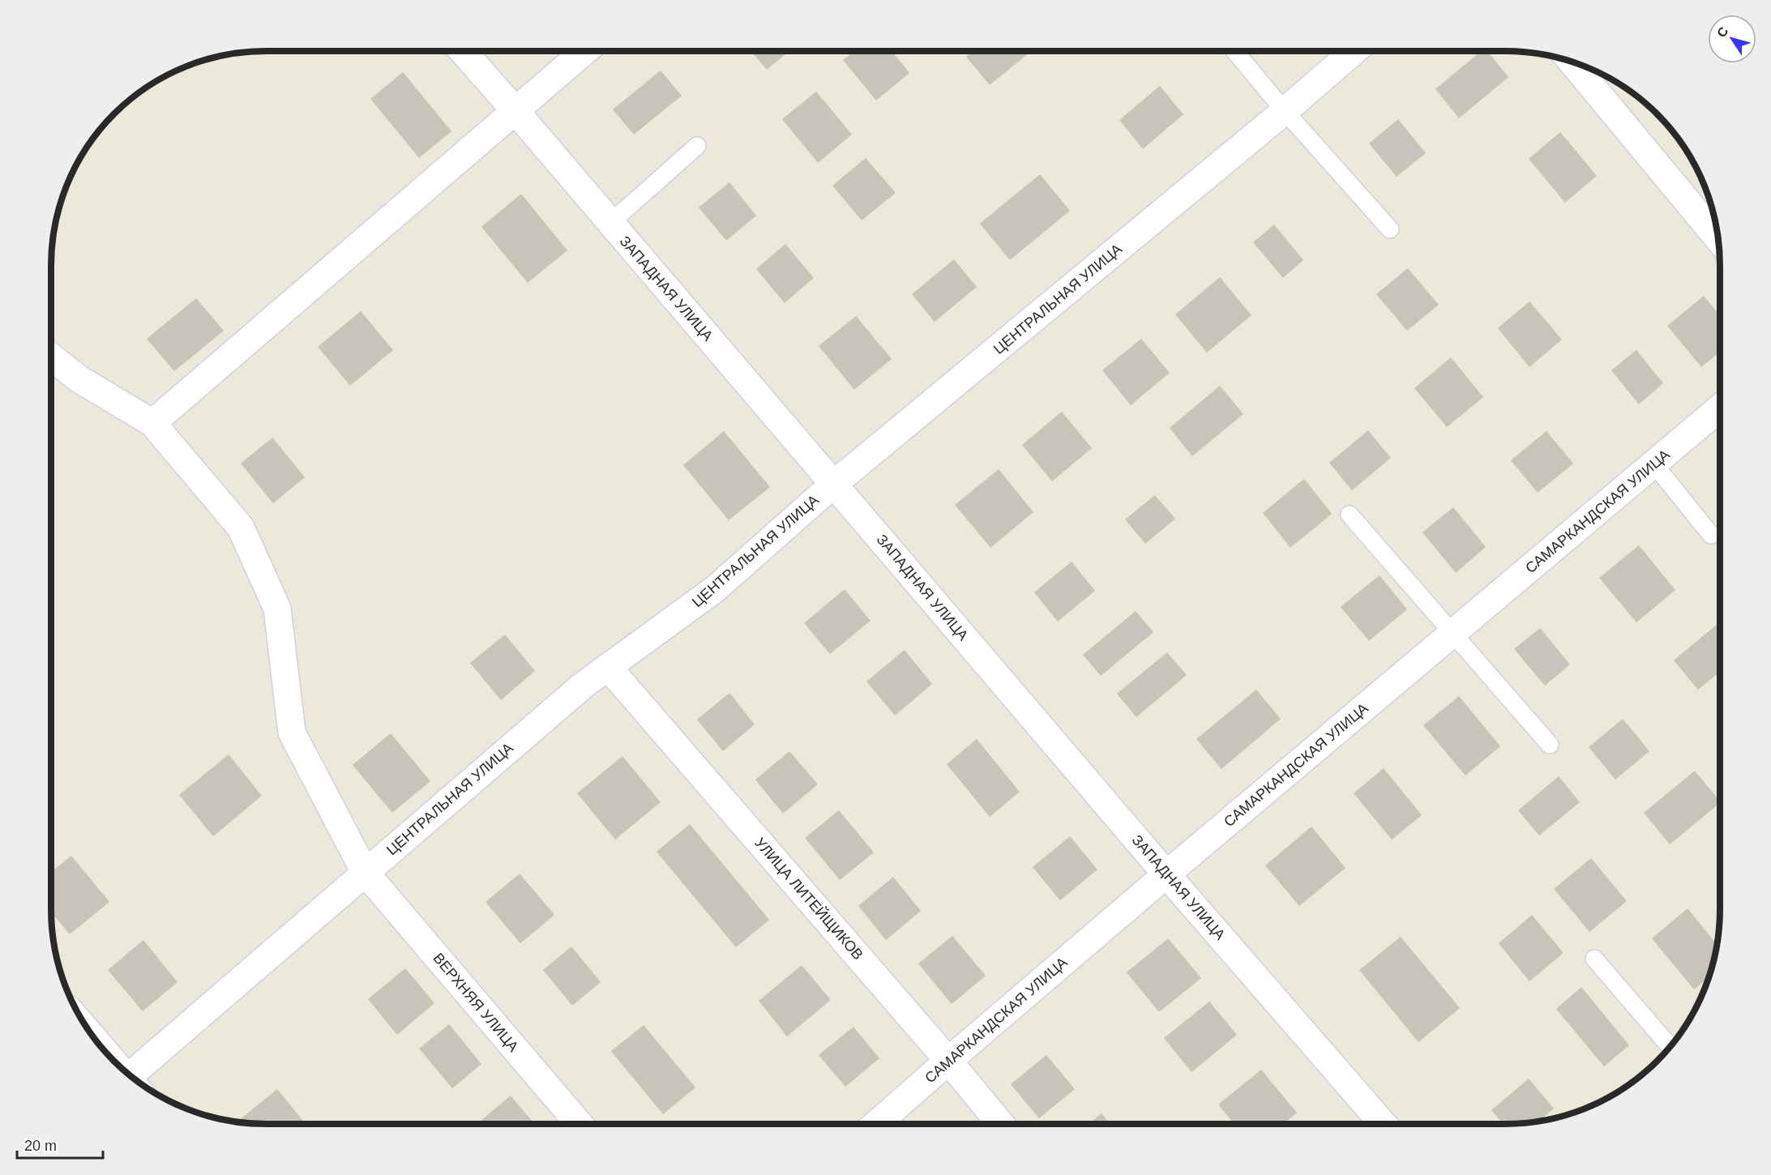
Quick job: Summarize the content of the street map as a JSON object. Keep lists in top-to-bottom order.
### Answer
{
  "streets": {
    "street": [
      "ЗАПАДНАЯ УЛИЦА",
      "ЦЕНТРАЛЬНАЯ УЛИЦА",
      "САМАРКАНДСКАЯ УЛИЦА",
      "УЛИЦА ЛИТЕЙЩИКОВ",
      "ВЕРХНЯЯ УЛИЦА"
    ]
  },
  "crossings": [
    ["ЗАПАДНАЯ УЛИЦА", "ЦЕНТРАЛЬНАЯ УЛИЦА"],
    ["ЗАПАДНАЯ УЛИЦА", "САМАРКАНДСКАЯ УЛИЦА"],
    ["ЦЕНТРАЛЬНАЯ УЛИЦА", "УЛИЦА ЛИТЕЙЩИКОВ"],
    ["ЦЕНТРАЛЬНАЯ УЛИЦА", "ВЕРХНЯЯ УЛИЦА"],
    ["САМАРКАНДСКАЯ УЛИЦА", "УЛИЦА ЛИТЕЙЩИКОВ"]
  ],
  "scale_bar": "20 m",
  "north": "top left"
}
